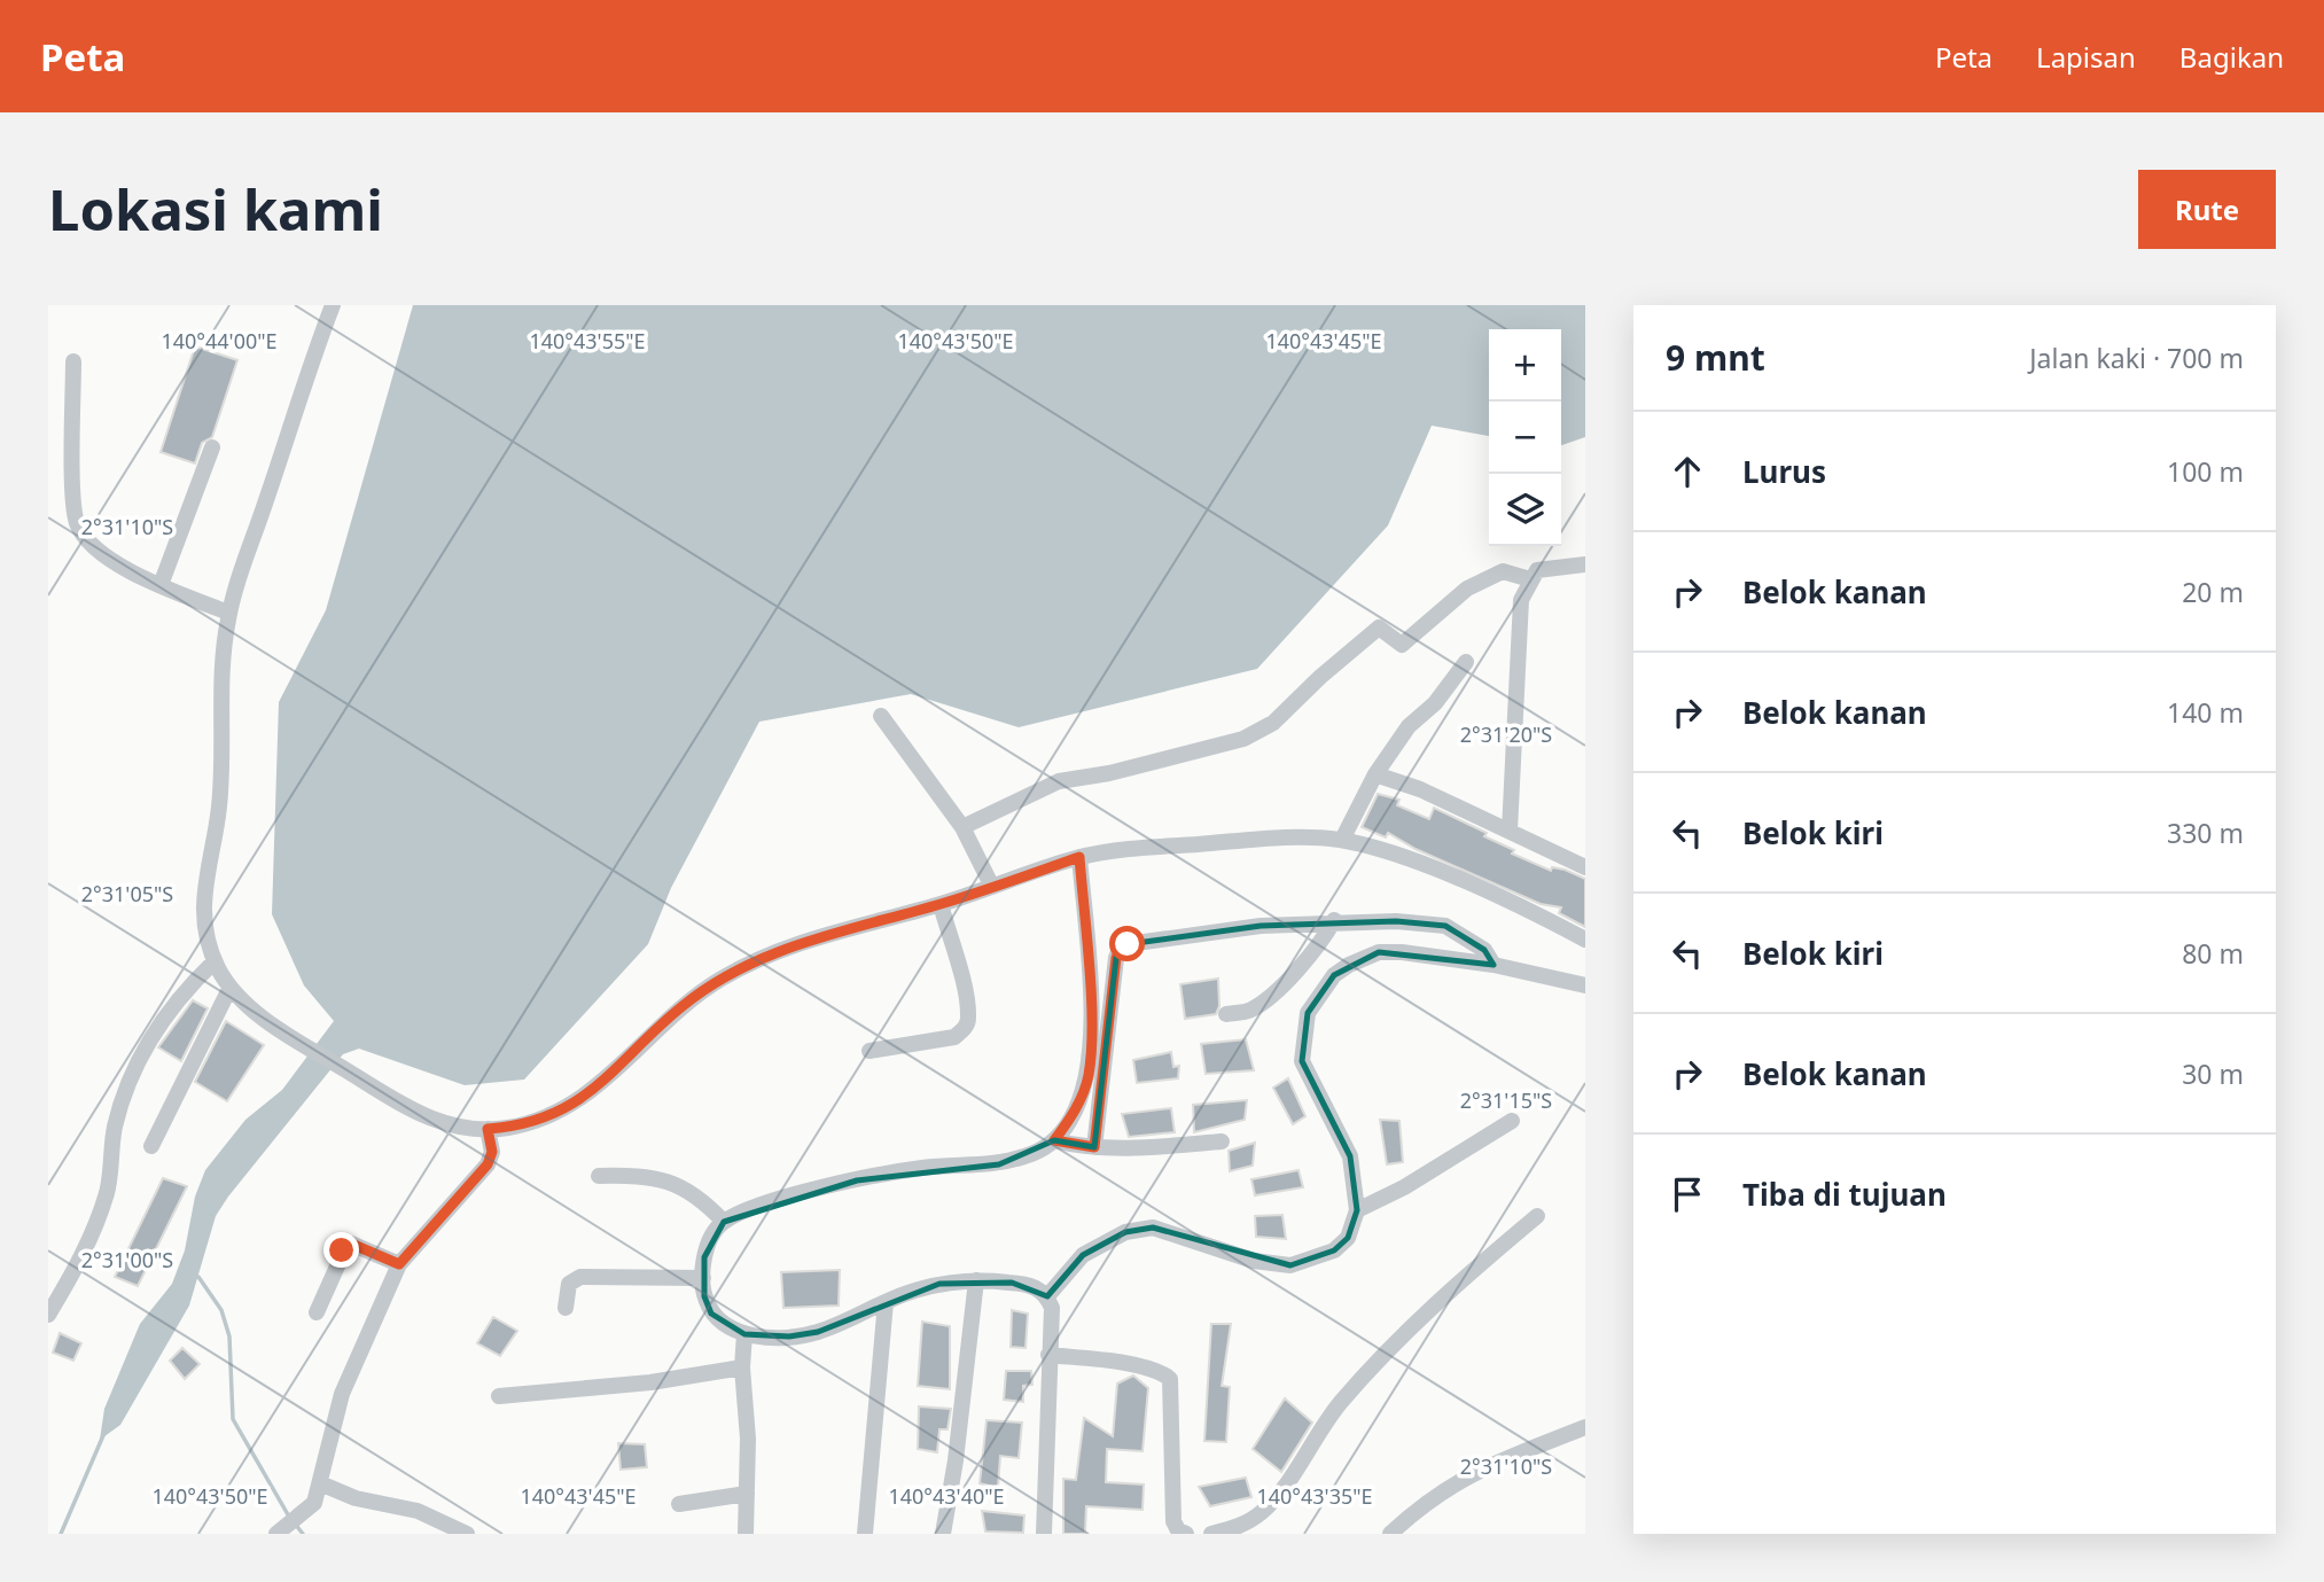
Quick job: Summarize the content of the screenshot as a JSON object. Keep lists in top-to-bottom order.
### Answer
{
  "page": {
    "header": "Peta",
    "nav": ["Peta", "Lapisan", "Bagikan"],
    "buttons": "Rute",
    "title": "Lokasi kami",
    "heading": ["9 mnt", "Jalan kaki · 700 m"],
    "map_buttons": ["+", "−"],
    "list": [
      ["Lurus", "100 m"],
      ["Belok kanan", "20 m"],
      ["Belok kanan", "140 m"],
      ["Belok kiri", "330 m"],
      ["Belok kiri", "80 m"],
      ["Belok kanan", "30 m"],
      "Tiba di tujuan"
    ]
  },
  "coordinates": [
    "140°44'00\"E",
    "140°43'55\"E",
    "140°43'50\"E",
    "140°43'45\"E",
    "2°31'10\"S",
    "2°31'20\"S",
    "2°31'05\"S",
    "2°31'15\"S",
    "2°31'00\"S",
    "140°43'40\"E",
    "140°43'35\"E"
  ]
}
